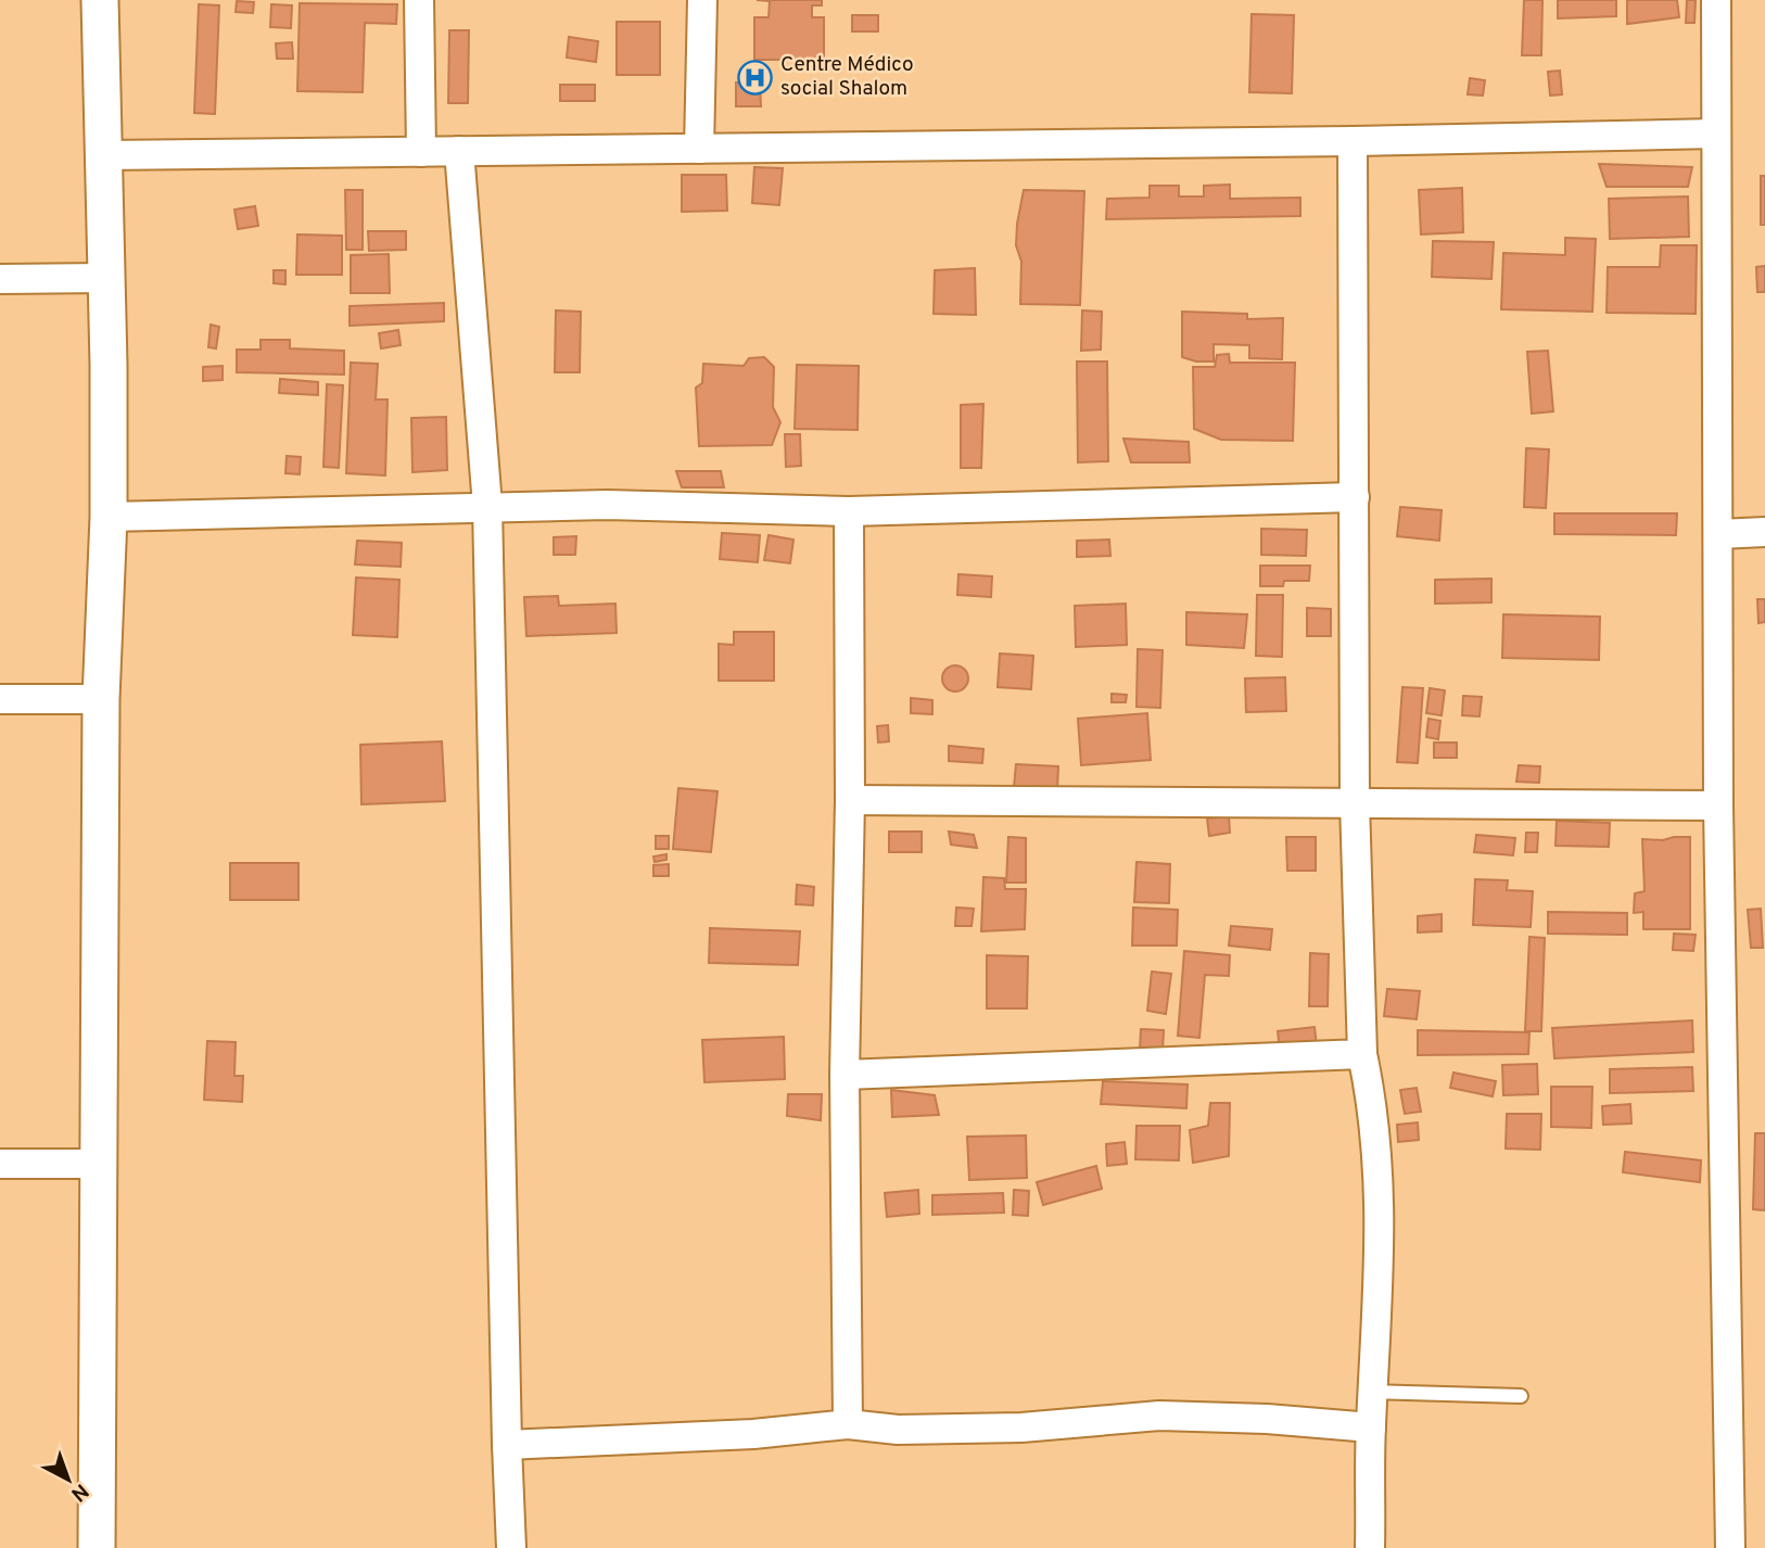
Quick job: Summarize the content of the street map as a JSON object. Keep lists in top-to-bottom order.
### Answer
{
  "places": {
    "hospital": ["Centre Médico social Shalom"]
  },
  "north": "bottom right"
}
